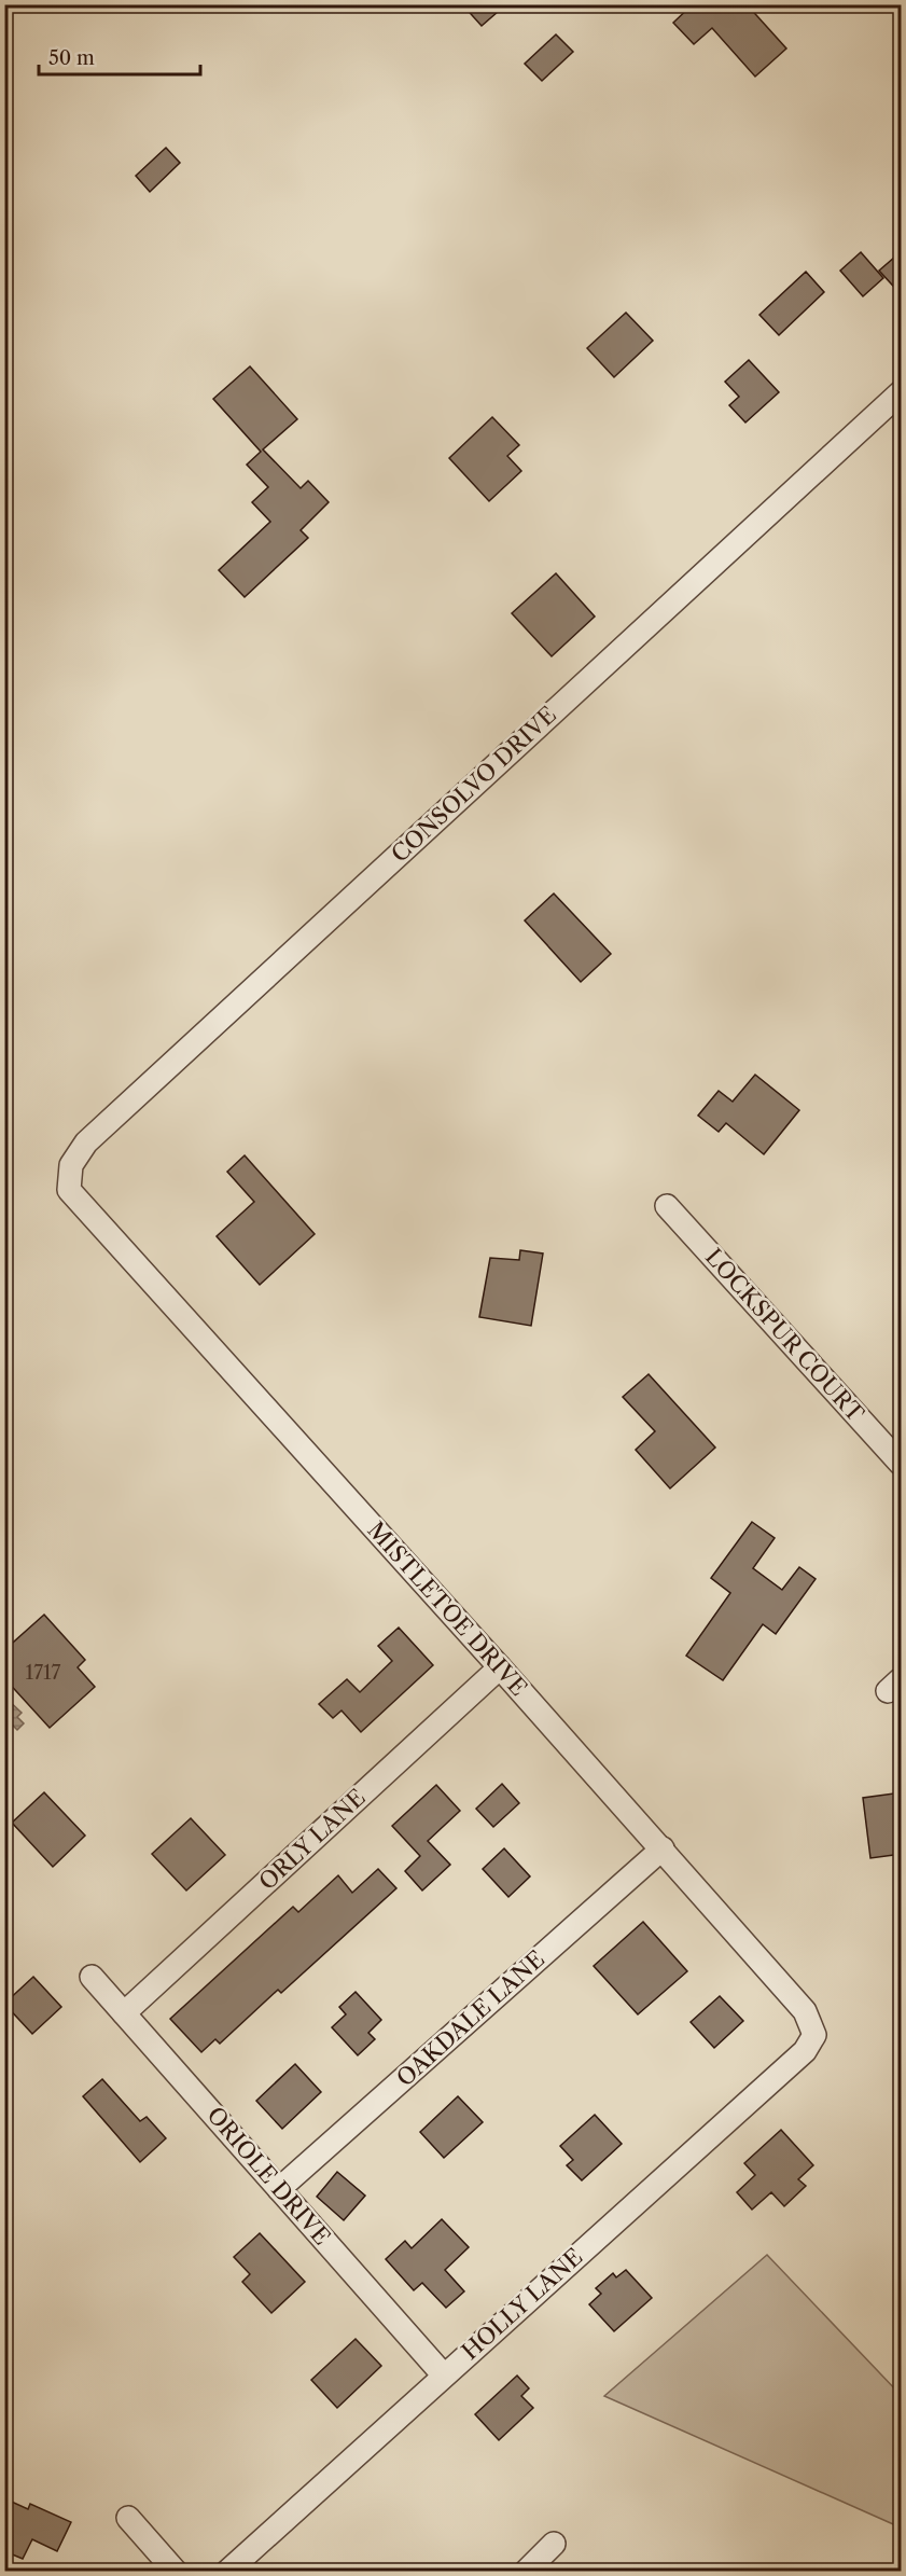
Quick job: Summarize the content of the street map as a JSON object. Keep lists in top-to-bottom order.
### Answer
{
  "streets": {
    "street": [
      "CONSOLVO DRIVE",
      "LOCKSPUR COURT",
      "MISTLETOE DRIVE",
      "ORLY LANE",
      "OAKDALE LANE",
      "ORIOLE DRIVE",
      "HOLLY LANE"
    ]
  },
  "crossings": [
    ["CONSOLVO DRIVE", "MISTLETOE DRIVE"],
    ["MISTLETOE DRIVE", "ORLY LANE"],
    ["MISTLETOE DRIVE", "OAKDALE LANE"],
    ["MISTLETOE DRIVE", "HOLLY LANE"],
    ["ORLY LANE", "ORIOLE DRIVE"],
    ["OAKDALE LANE", "ORIOLE DRIVE"],
    ["ORIOLE DRIVE", "HOLLY LANE"]
  ],
  "house_numbers": ["1717"],
  "scale_bar": "50 m"
}
